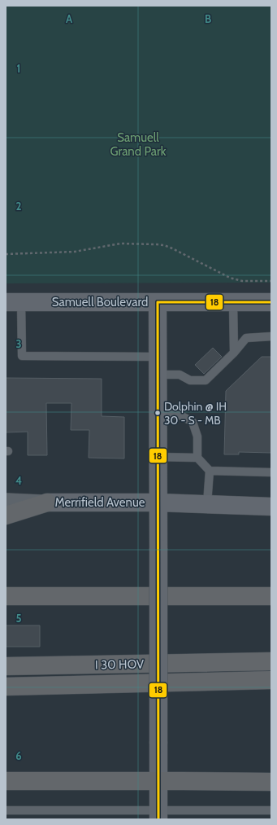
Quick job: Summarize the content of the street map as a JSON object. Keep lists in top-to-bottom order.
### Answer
{
  "streets": {
    "highway": ["I 30 HOV"],
    "main road": ["Samuell Boulevard", "Merrifield Avenue"]
  },
  "parks": ["Samuell Grand Park"],
  "places": ["Dolphin @ IH 30 - S - MB"],
  "lines": ["transit line 18"],
  "grid": {
    "columns": ["A", "B"],
    "rows": [
      "1",
      "2",
      "3",
      "4",
      "5",
      "6"
    ]
  }
}
